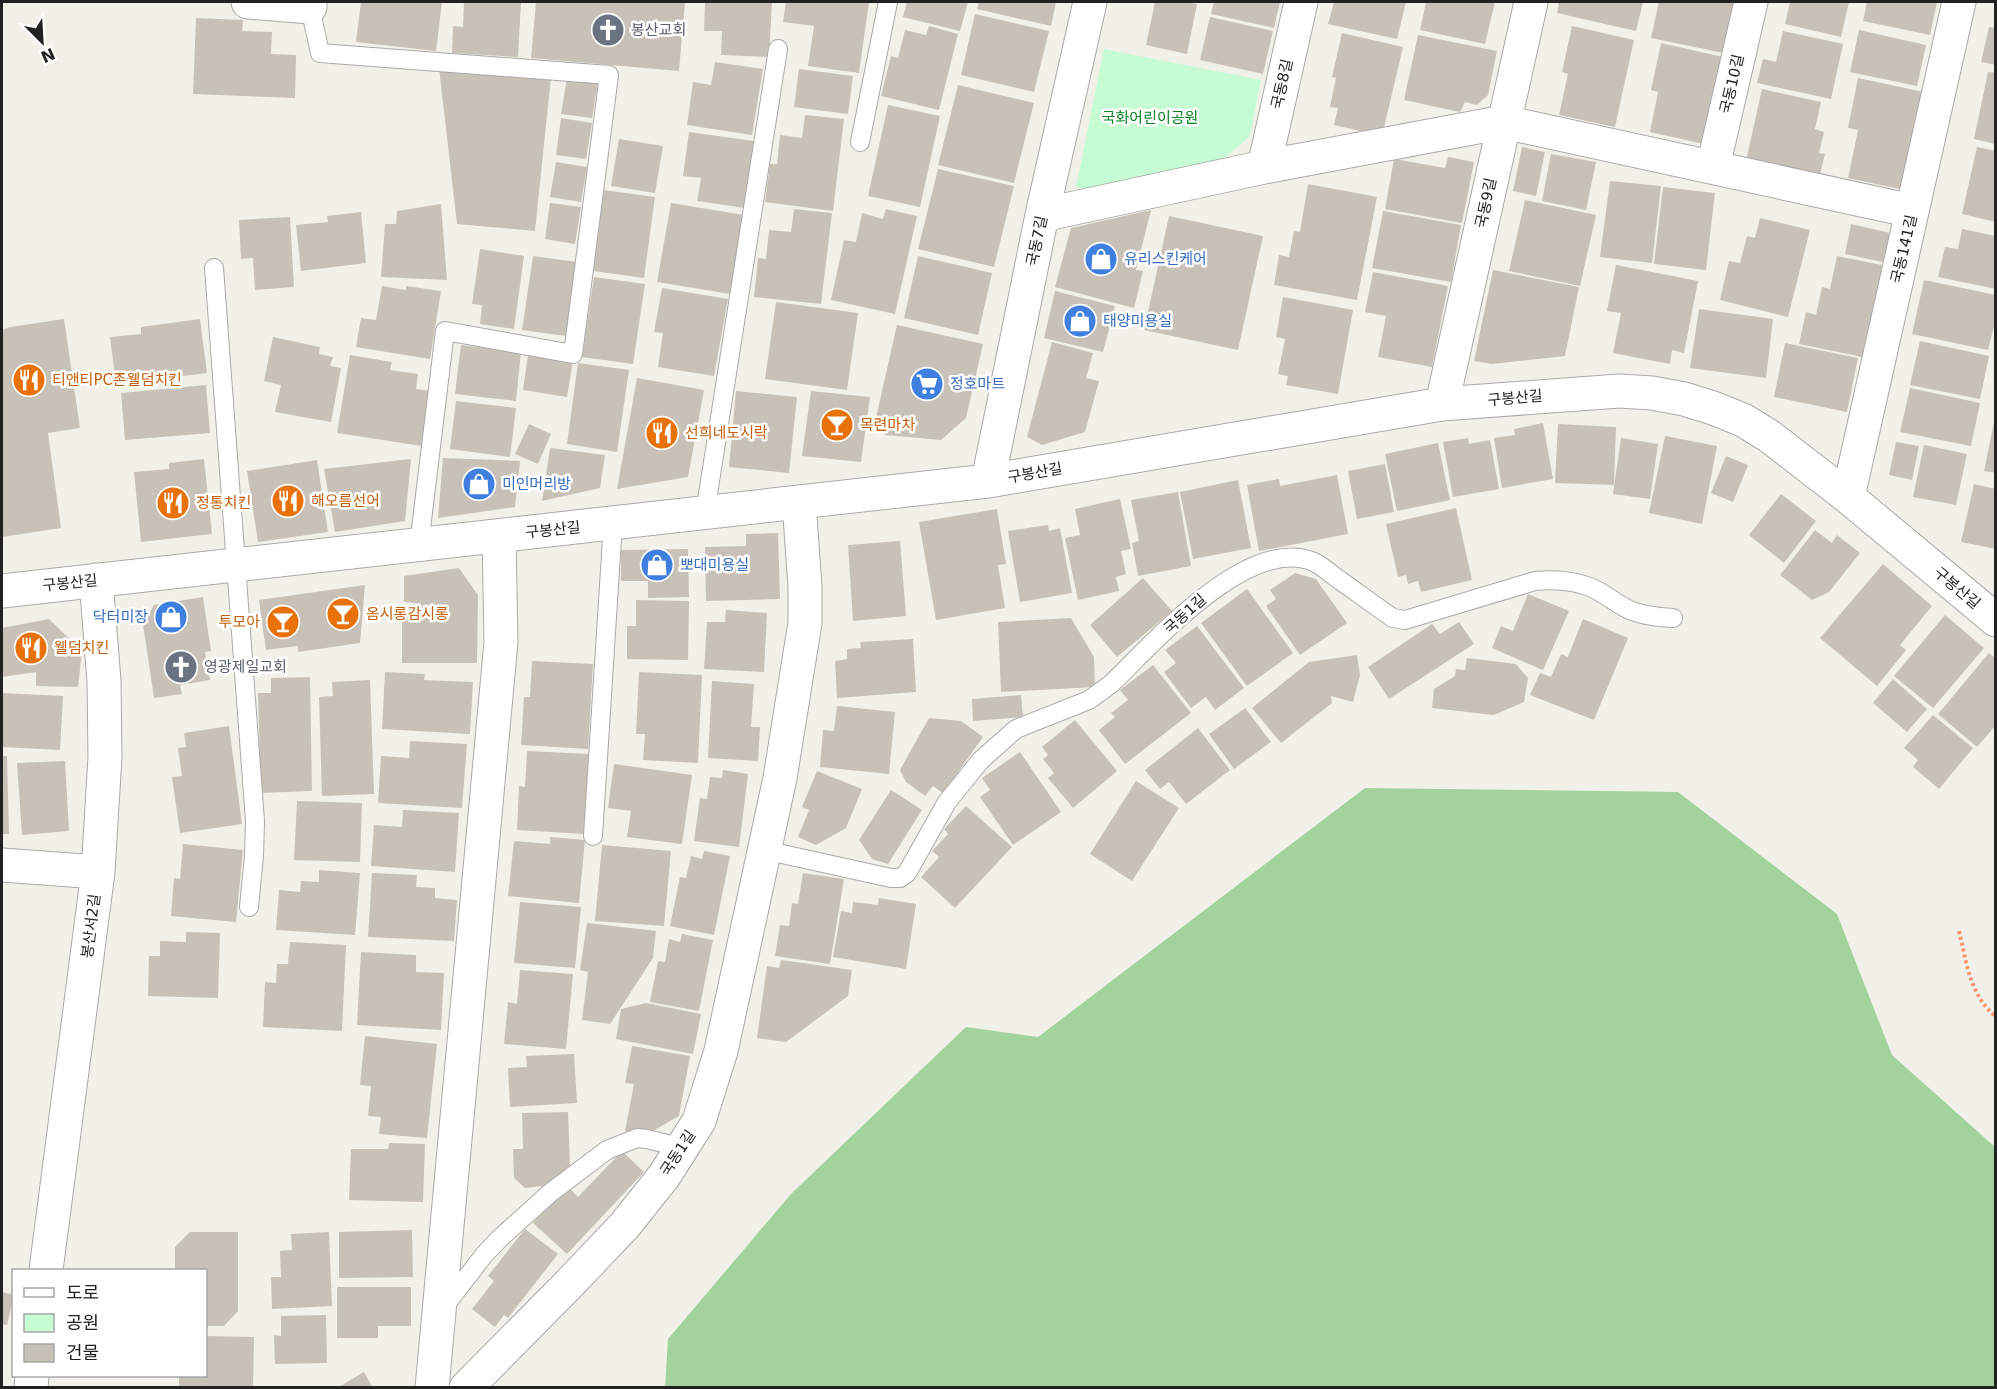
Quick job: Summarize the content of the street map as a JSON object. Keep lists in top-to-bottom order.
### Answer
{
  "streets": {
    "street": [
      "국동8길",
      "국동10길",
      "국동9길",
      "국동7길",
      "국동141길",
      "구봉산길",
      "국동1길",
      "봉산서2길"
    ]
  },
  "crossings": [
    ["국동9길", "구봉산길"],
    ["국동7길", "구봉산길"],
    ["국동141길", "구봉산길"],
    ["구봉산길", "국동1길"],
    ["구봉산길", "봉산서2길"]
  ],
  "parks": ["국화어린이공원"],
  "places": {
    "church": ["봉산교회", "영광제일교회"],
    "shop": [
      "유리스킨케어",
      "태양미용실",
      "미인머리방",
      "뽀대미용실",
      "닥터미장"
    ],
    "restaurant": [
      "티앤티PC존웰덤치킨",
      "선희네도시락",
      "해오름선어",
      "정통치킨",
      "웰덤치킨"
    ],
    "supermarket": ["정호마트"],
    "bar": ["목련마차", "옴시롱감시롱", "투모아"]
  },
  "legend": ["도로", "공원", "건물"],
  "north": "bottom right"
}
